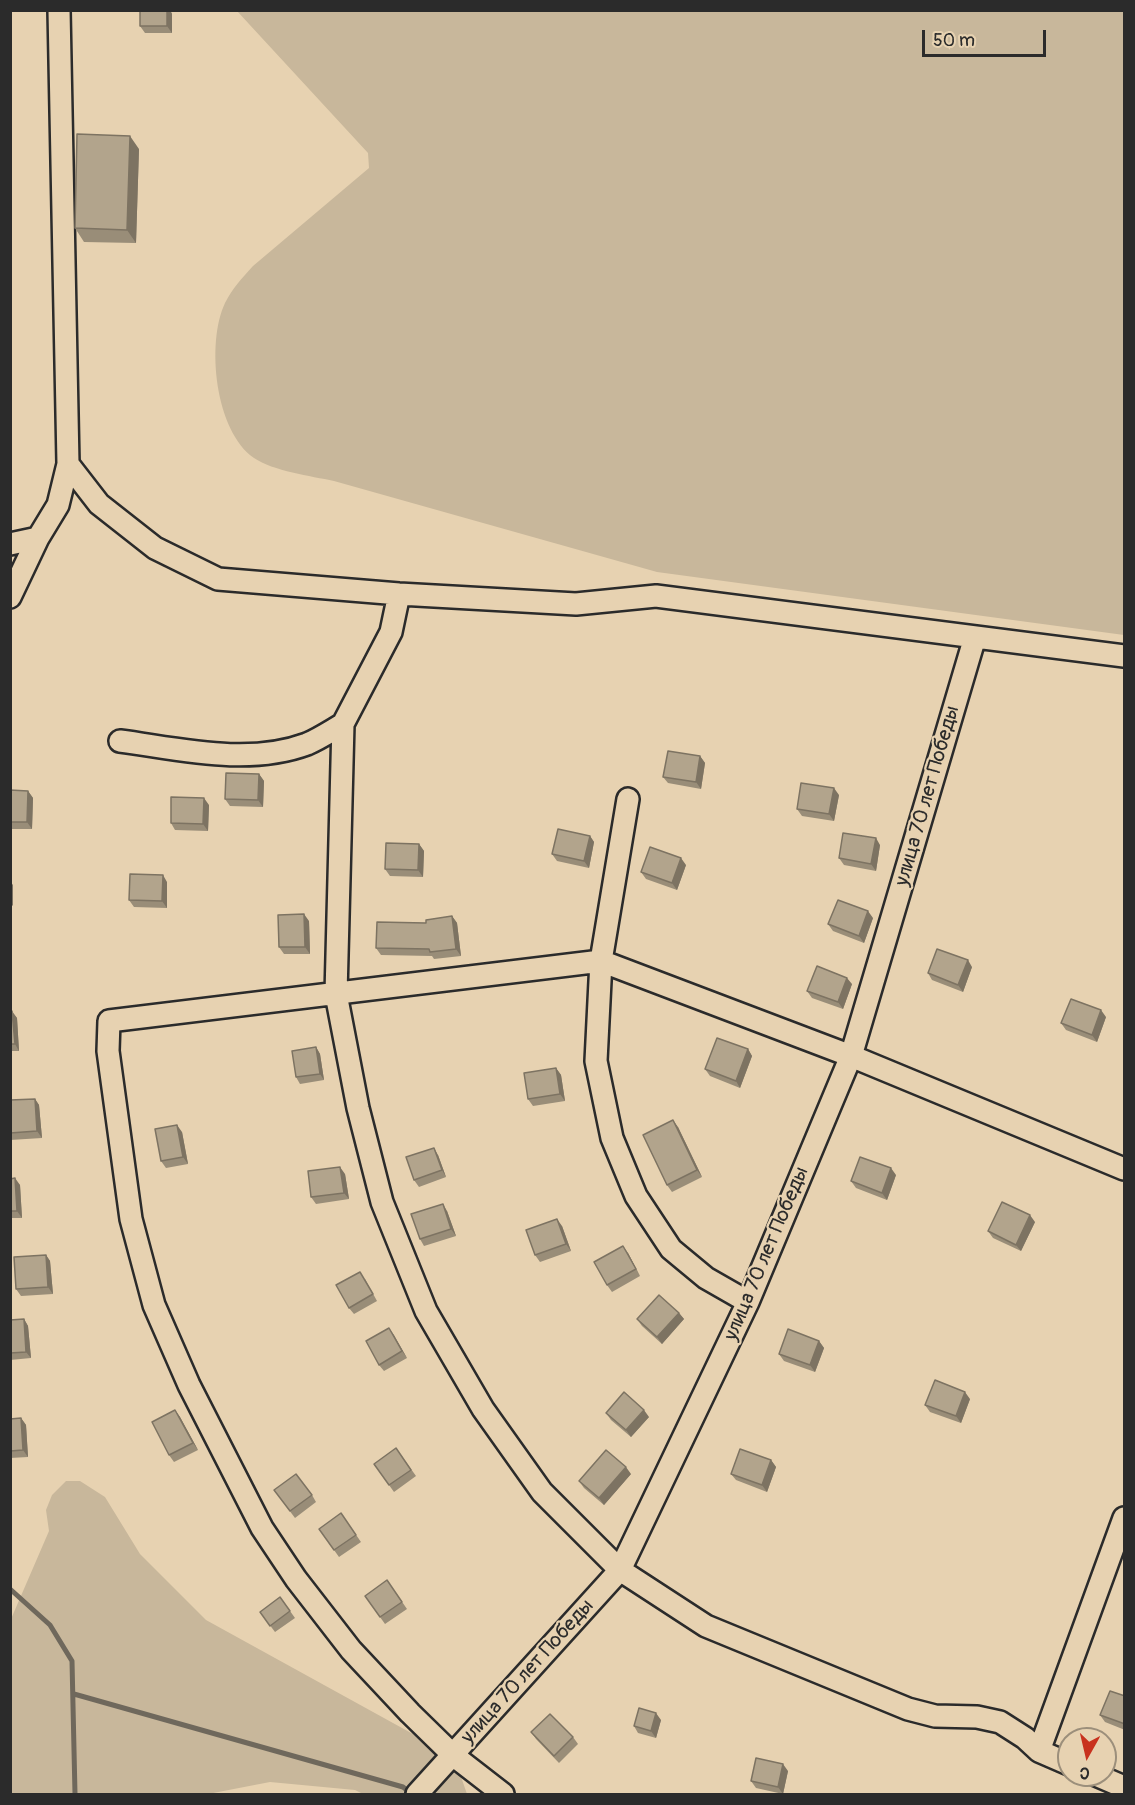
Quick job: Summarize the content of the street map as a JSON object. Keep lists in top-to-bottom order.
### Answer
{
  "streets": {
    "street": ["улица 70 лет Победы"]
  },
  "scale_bar": "50 m",
  "north": "bottom"
}
